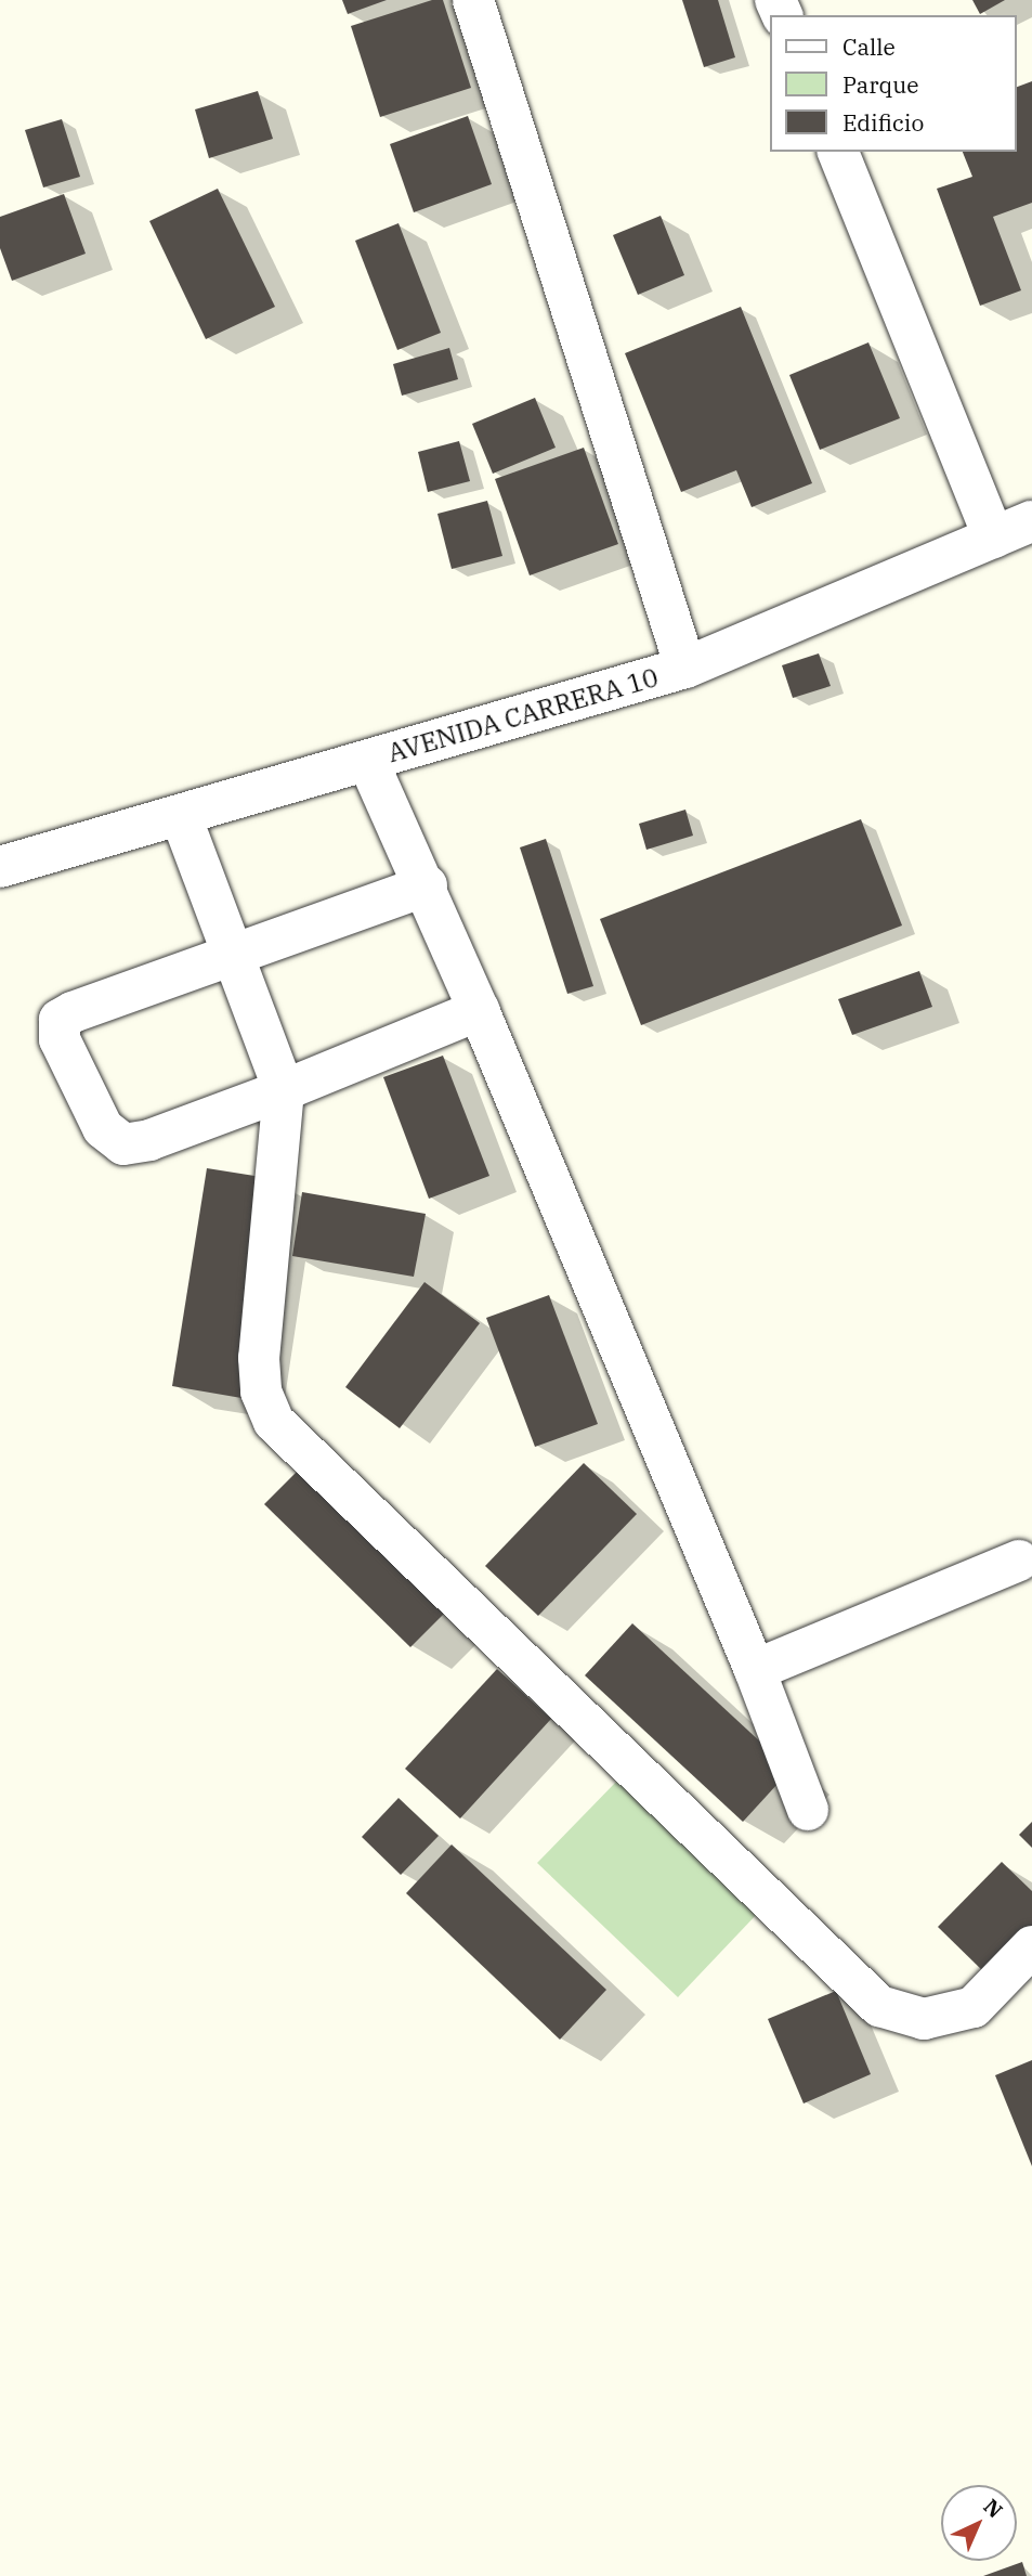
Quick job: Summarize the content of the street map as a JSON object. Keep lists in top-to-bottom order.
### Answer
{
  "streets": {
    "street": ["AVENIDA CARRERA 10"]
  },
  "legend": ["Calle", "Parque", "Edificio"],
  "north": "top right"
}
